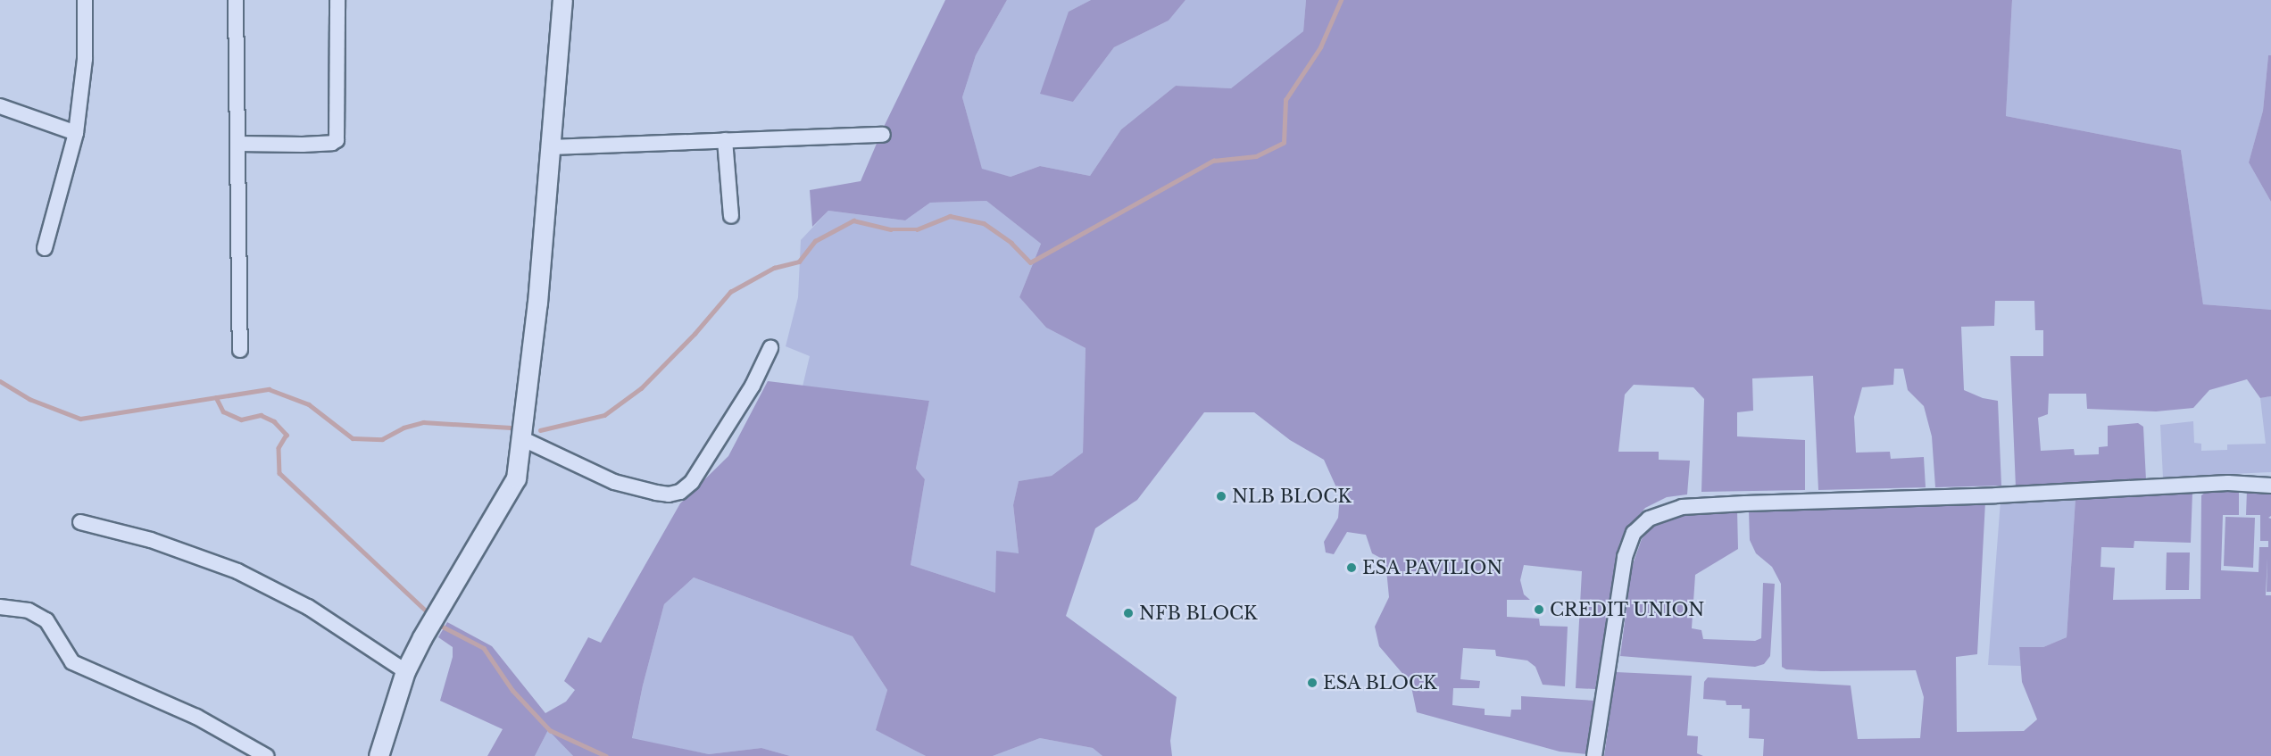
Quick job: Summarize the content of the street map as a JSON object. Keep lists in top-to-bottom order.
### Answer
{
  "places": [
    "NLB BLOCK",
    "ESA PAVILION",
    "CREDIT UNION",
    "NFB BLOCK",
    "ESA BLOCK"
  ]
}
